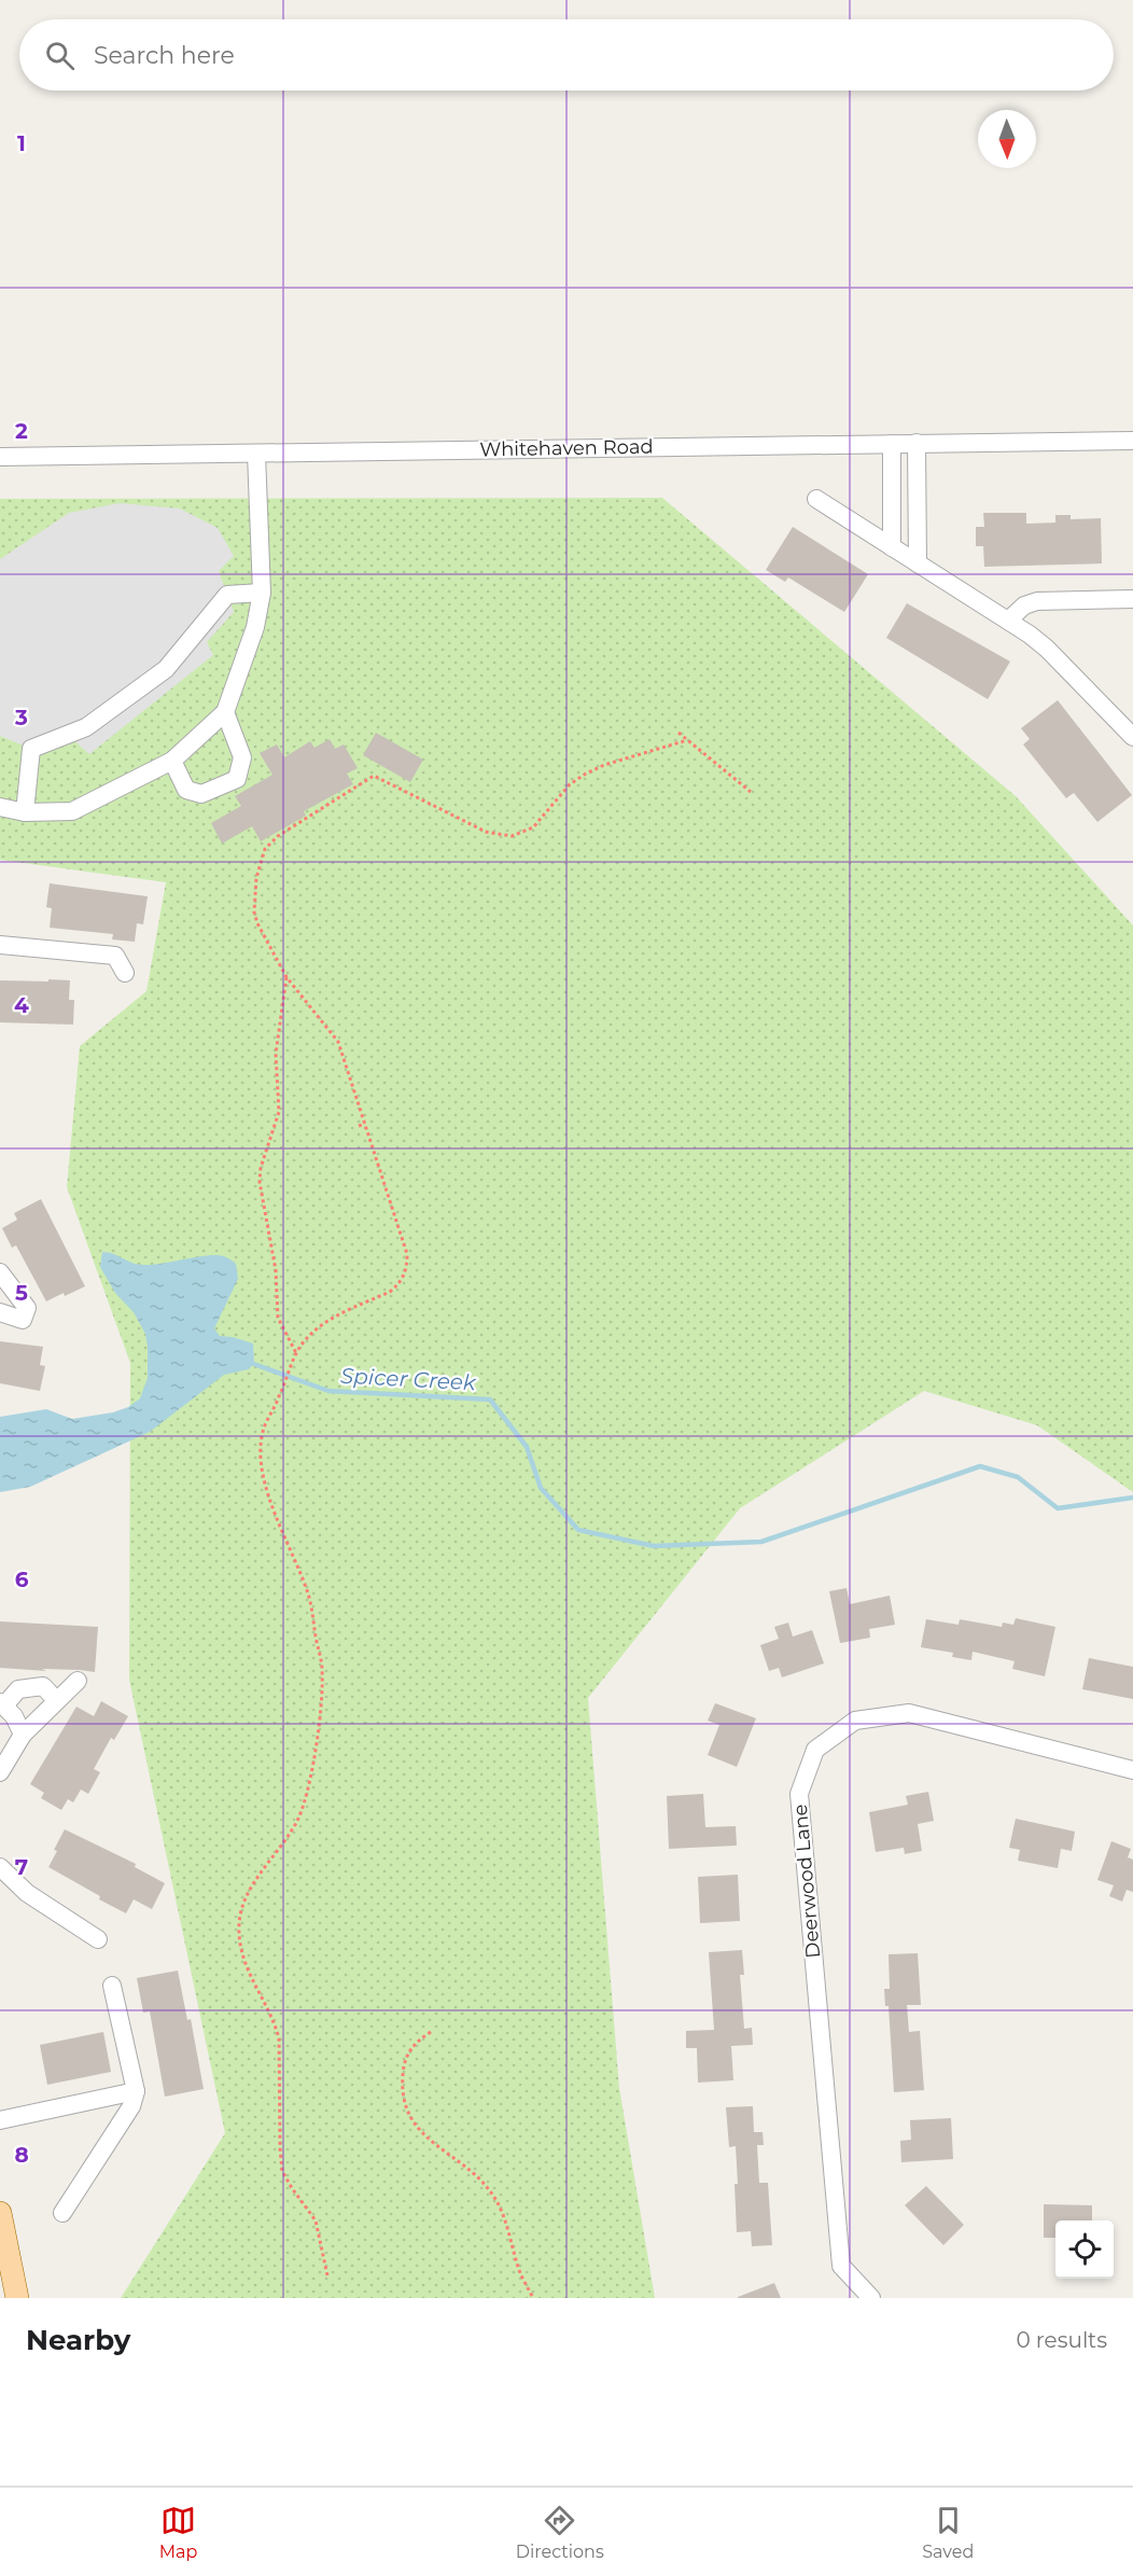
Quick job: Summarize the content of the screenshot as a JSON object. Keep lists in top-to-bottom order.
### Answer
{
  "streets": {
    "street": ["Whitehaven Road", "Deerwood Lane"]
  },
  "water": ["Spicer Creek"],
  "north": "bottom",
  "page": {
    "search": "Search here",
    "heading": ["Nearby", "0 results"],
    "nav": ["Map", "Directions", "Saved"]
  },
  "grid": {
    "rows": [
      "1",
      "2",
      "3",
      "4",
      "5",
      "6",
      "7",
      "8"
    ]
  }
}
